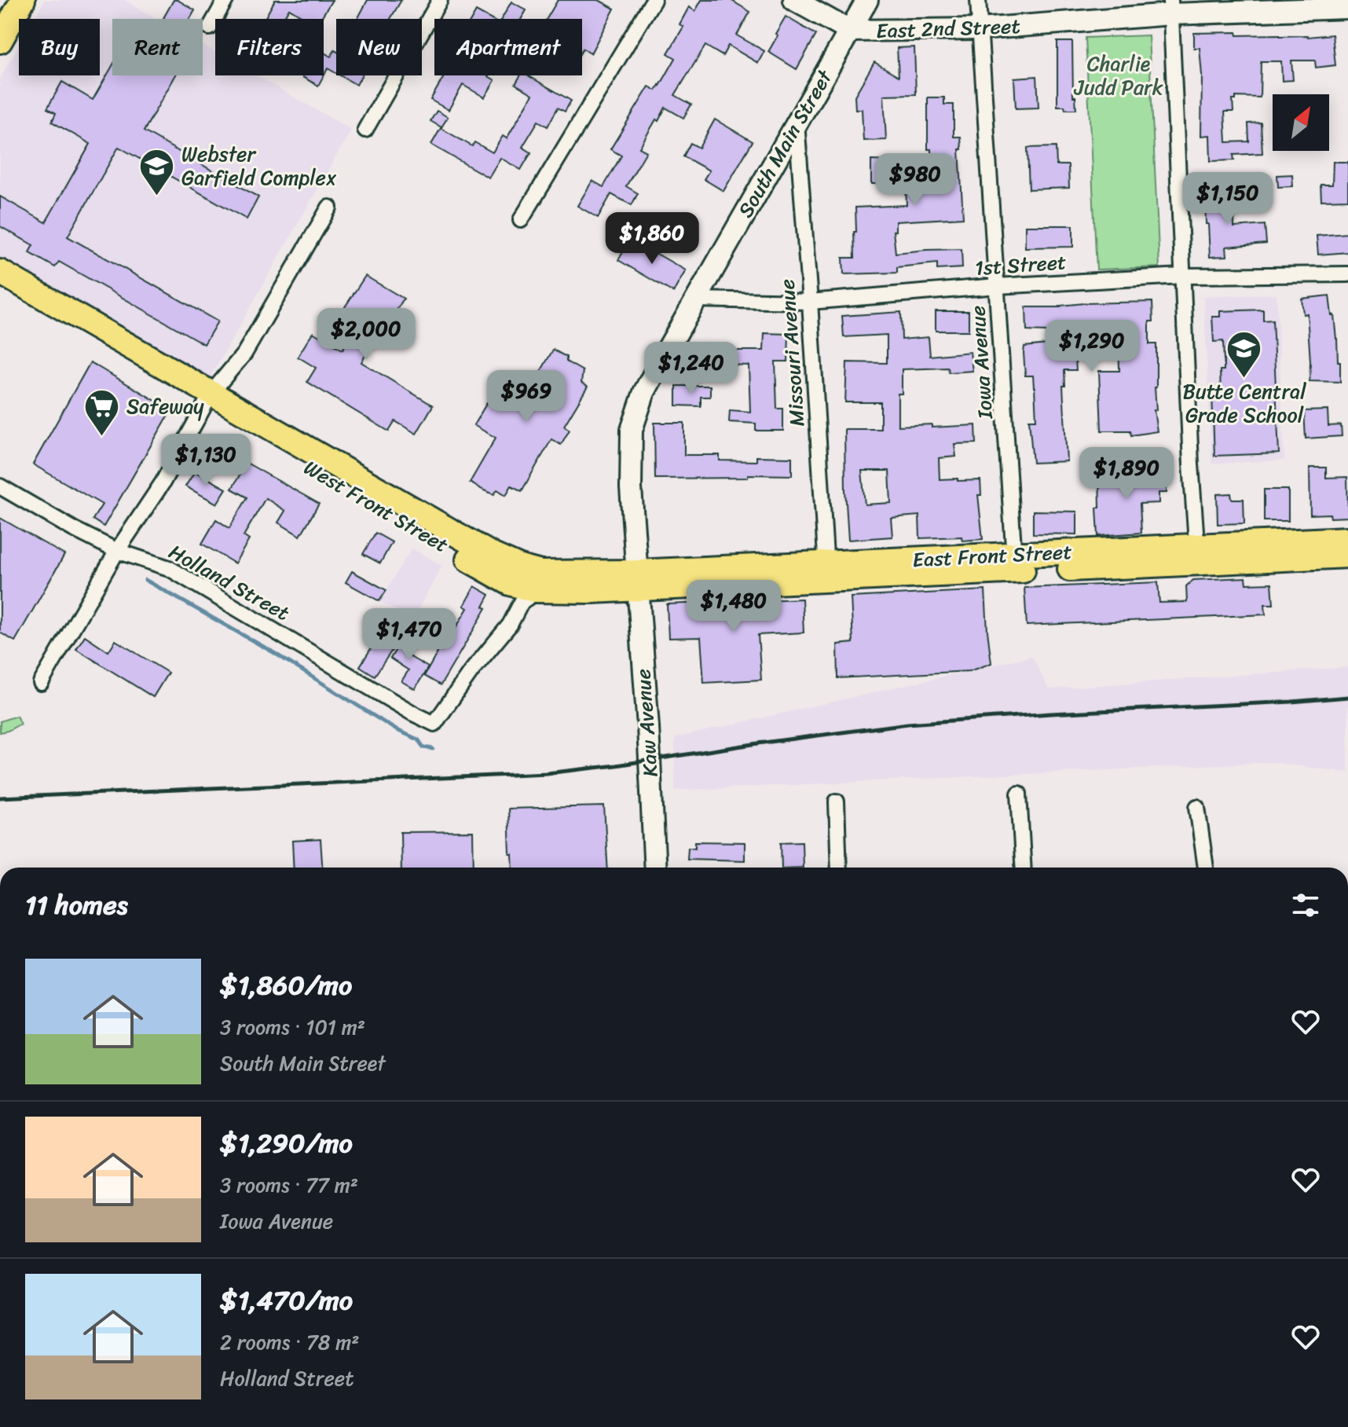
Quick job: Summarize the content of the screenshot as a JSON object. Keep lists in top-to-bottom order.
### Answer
{
  "streets": {
    "main road": ["West Front Street", "East Front Street"],
    "street": [
      "East 2nd Street",
      "South Main Street",
      "1st Street",
      "Missouri Avenue",
      "Iowa Avenue",
      "Holland Street",
      "Kaw Avenue"
    ]
  },
  "crossings": [
    ["East 2nd Street", "South Main Street"],
    ["East 2nd Street", "Iowa Avenue"],
    ["South Main Street", "1st Street"],
    ["South Main Street", "Missouri Avenue"],
    ["South Main Street", "West Front Street"],
    ["South Main Street", "East Front Street"],
    ["South Main Street", "Kaw Avenue"],
    ["1st Street", "Missouri Avenue"],
    ["1st Street", "Iowa Avenue"],
    ["Missouri Avenue", "East Front Street"],
    ["Iowa Avenue", "East Front Street"],
    ["West Front Street", "East Front Street"],
    ["West Front Street", "Holland Street"],
    ["West Front Street", "Kaw Avenue"],
    ["East Front Street", "Kaw Avenue"]
  ],
  "parks": ["Charlie Judd Park"],
  "places": {
    "school or university": ["Webster Garfield Complex", "Butte Central Grade School"],
    "supermarket": ["Safeway"]
  },
  "north": "top right",
  "page": {
    "chip": [
      "Buy",
      "Rent",
      "Filters",
      "New",
      "Apartment"
    ],
    "price": [
      "$980",
      "$1,150",
      "$1,860",
      "$2,000",
      "$1,290",
      "$1,240",
      "$969",
      "$1,130",
      "$1,890",
      "$1,480",
      "$1,470"
    ],
    "heading": "11 homes",
    "list": [
      {
        "name": "$1,860/mo",
        "note": "3 rooms · 101 m² · South Main Street"
      },
      {
        "name": "$1,290/mo",
        "note": "3 rooms · 77 m² · Iowa Avenue"
      },
      {
        "name": "$1,470/mo",
        "note": "2 rooms · 78 m² · Holland Street"
      }
    ]
  }
}
